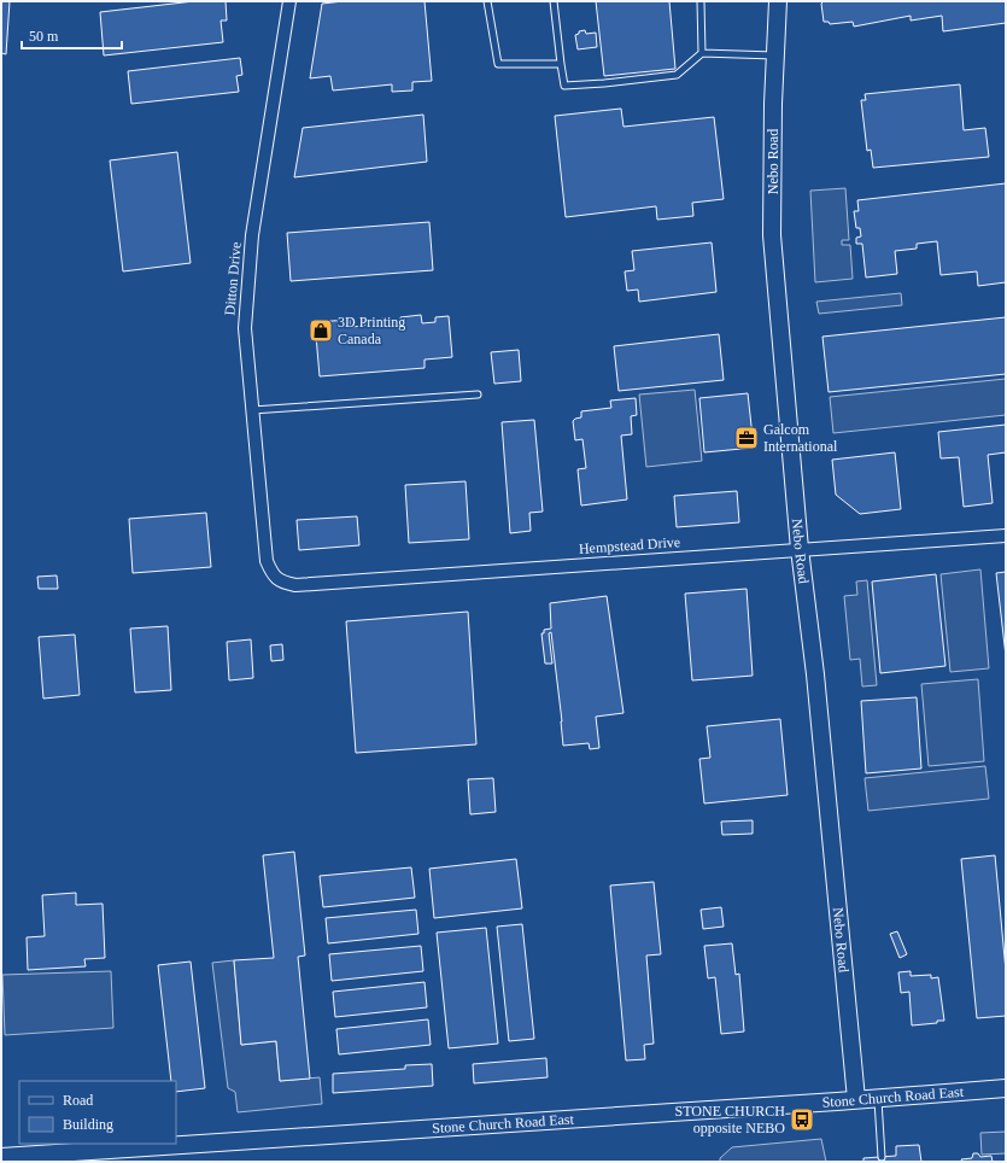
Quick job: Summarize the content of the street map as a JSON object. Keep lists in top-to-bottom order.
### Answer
{
  "streets": {
    "street": [
      "Nebo Road",
      "Ditton Drive",
      "Hempstead Drive",
      "Stone Church Road East"
    ]
  },
  "crossings": [
    ["Nebo Road", "Hempstead Drive"],
    ["Nebo Road", "Stone Church Road East"],
    ["Ditton Drive", "Hempstead Drive"]
  ],
  "places": {
    "shop": ["3D Printing Canada"],
    "office": ["Galcom International"],
    "bus stop": ["STONE CHURCH opposite NEBO"]
  },
  "legend": ["Road", "Building"],
  "scale_bar": "50 m"
}
